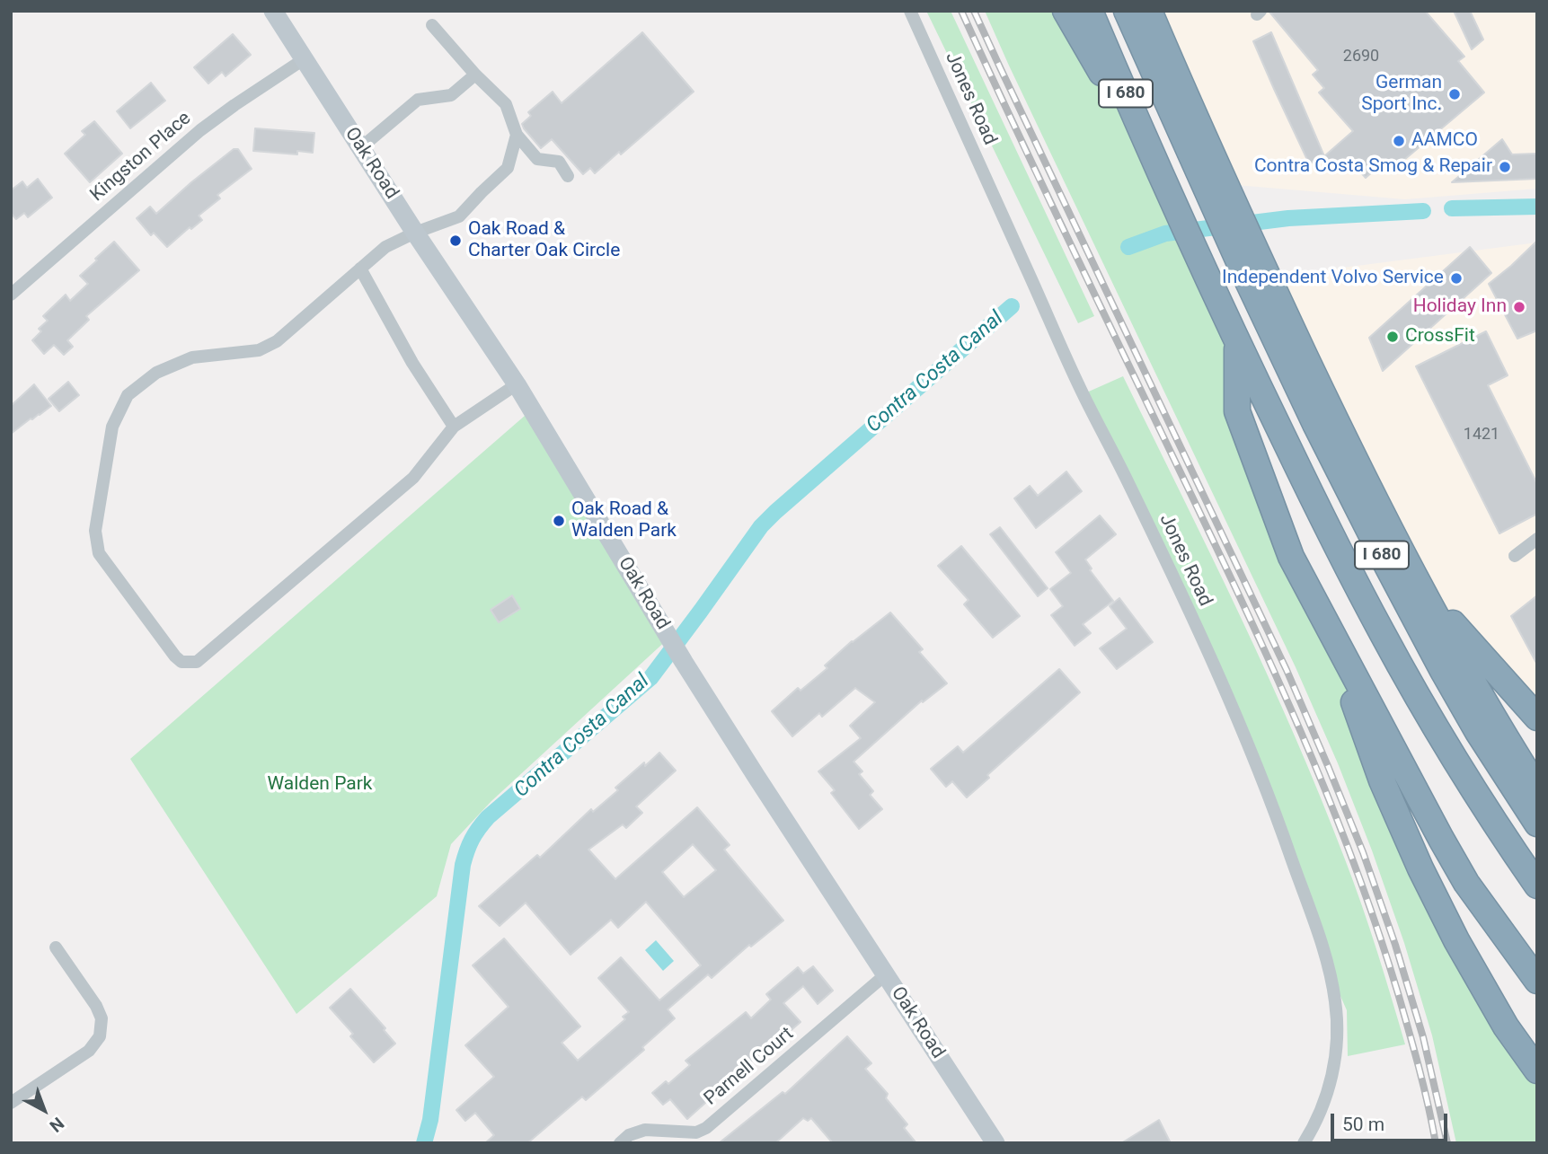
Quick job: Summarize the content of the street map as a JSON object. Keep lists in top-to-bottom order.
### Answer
{
  "streets": {
    "highway": ["I 680"],
    "main road": ["Oak Road"],
    "street": ["Jones Road", "Kingston Place", "Parnell Court"]
  },
  "crossings": [
    ["Kingston Place", "Oak Road"],
    ["Oak Road", "Parnell Court"]
  ],
  "water": ["Contra Costa Canal"],
  "parks": ["Walden Park"],
  "places": [
    "German Sport Inc.",
    "AAMCO",
    "Contra Costa Smog & Repair",
    "Oak Road & Charter Oak Circle",
    "Independent Volvo Service",
    "Holiday Inn",
    "CrossFit",
    "Oak Road & Walden Park"
  ],
  "house_numbers": ["2690", "1421"],
  "scale_bar": "50 m",
  "north": "bottom right"
}
